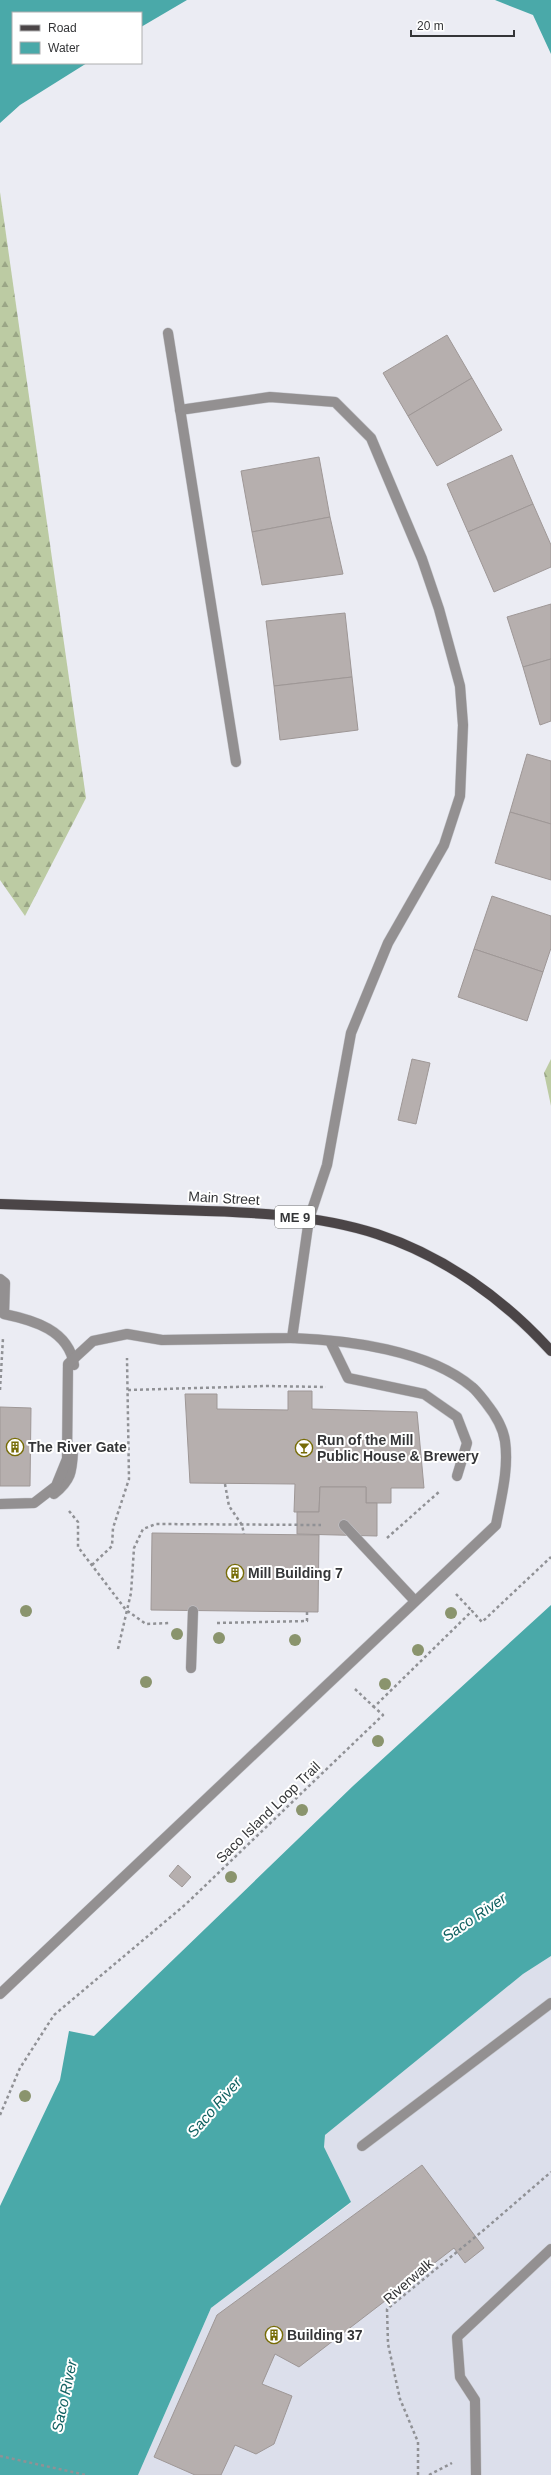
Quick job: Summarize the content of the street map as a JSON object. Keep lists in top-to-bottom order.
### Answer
{
  "streets": {
    "main road": ["Main Street", "ME 9"],
    "path": ["Saco Island Loop Trail", "Riverwalk"]
  },
  "water": ["Saco River"],
  "places": {
    "building": ["The River Gate", "Mill Building 7", "Building 37"],
    "bar": ["Run of the Mill Public House & Brewery"]
  },
  "legend": ["Road", "Water"],
  "scale_bar": "20 m"
}
